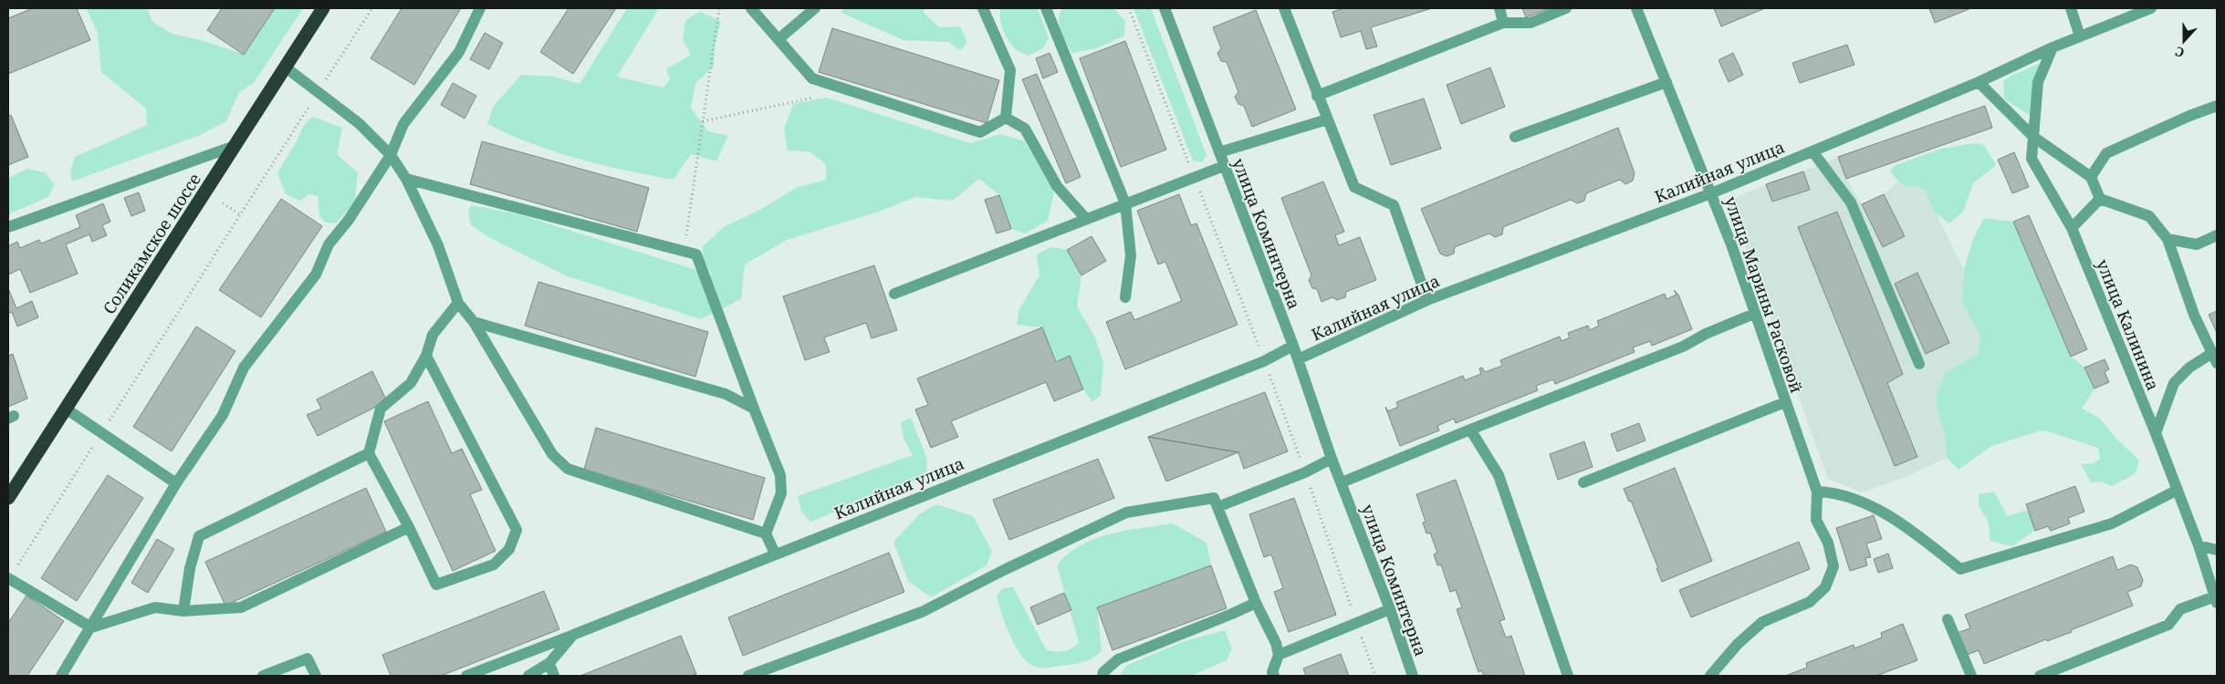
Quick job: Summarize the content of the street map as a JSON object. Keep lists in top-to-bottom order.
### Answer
{
  "streets": {
    "highway": ["Соликамское шоссе"],
    "street": [
      "Калийная улица",
      "улица Коминтерна",
      "улица Марины Расковой",
      "улица Калинина"
    ]
  },
  "crossings": [
    ["Калийная улица", "улица Коминтерна"],
    ["Калийная улица", "улица Марины Расковой"],
    ["Калийная улица", "улица Калинина"]
  ],
  "north": "bottom"
}
